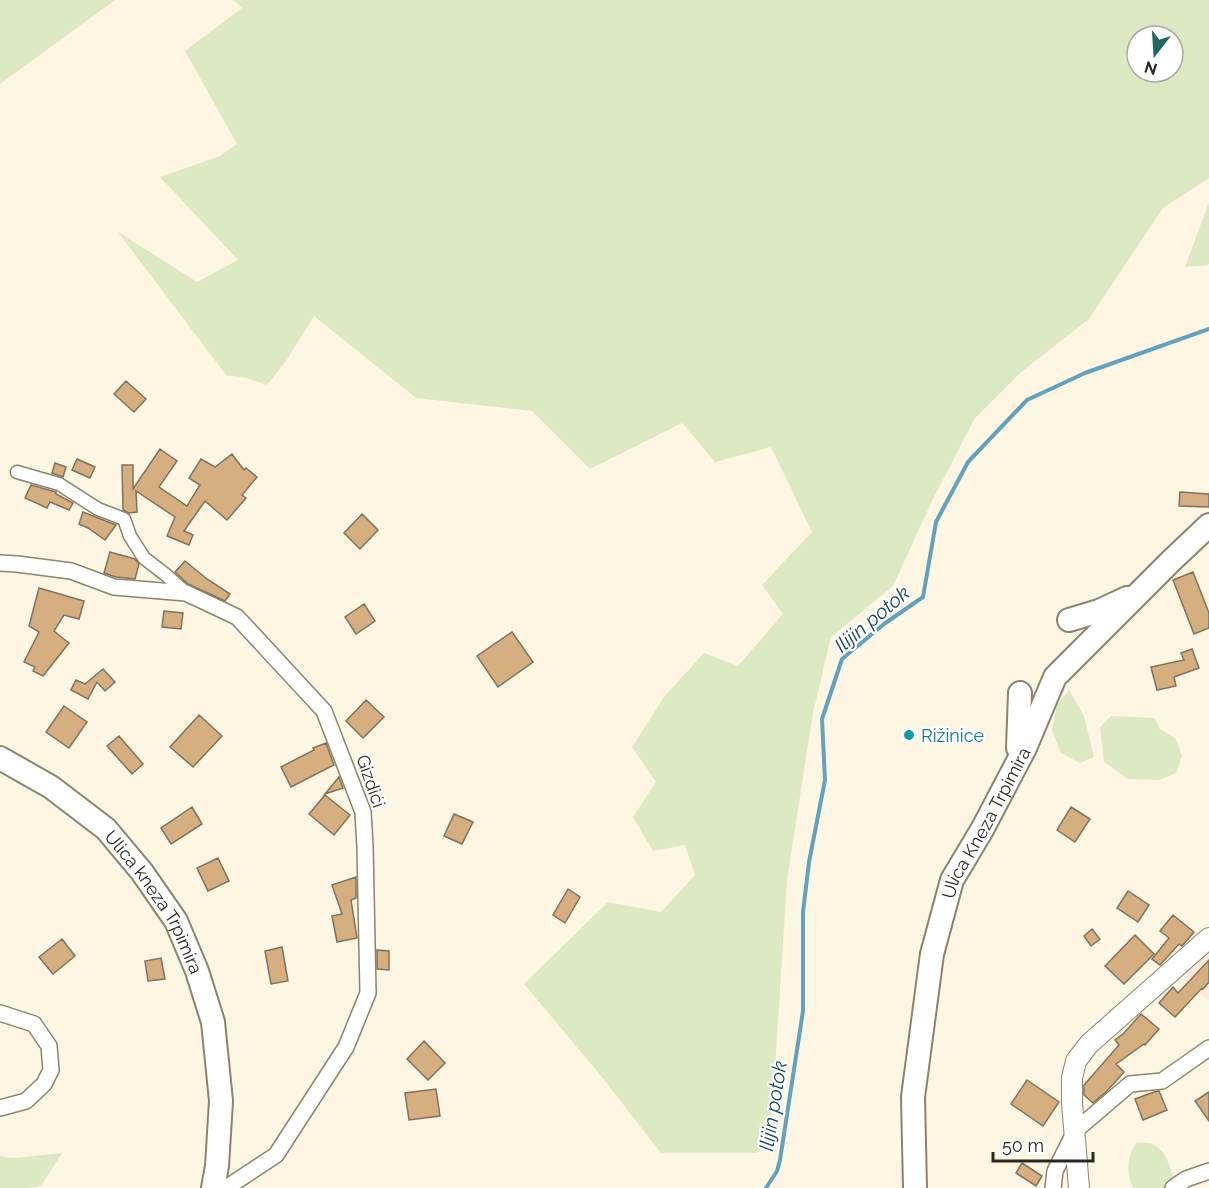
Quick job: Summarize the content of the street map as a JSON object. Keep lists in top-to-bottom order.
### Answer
{
  "streets": {
    "main road": ["Ulica Kneza Trpimira", "Ulica kneza Trpimira"],
    "street": ["Gizdići"]
  },
  "water": ["Ilijin potok"],
  "places": ["Rižinice"],
  "scale_bar": "50 m",
  "north": "bottom"
}
